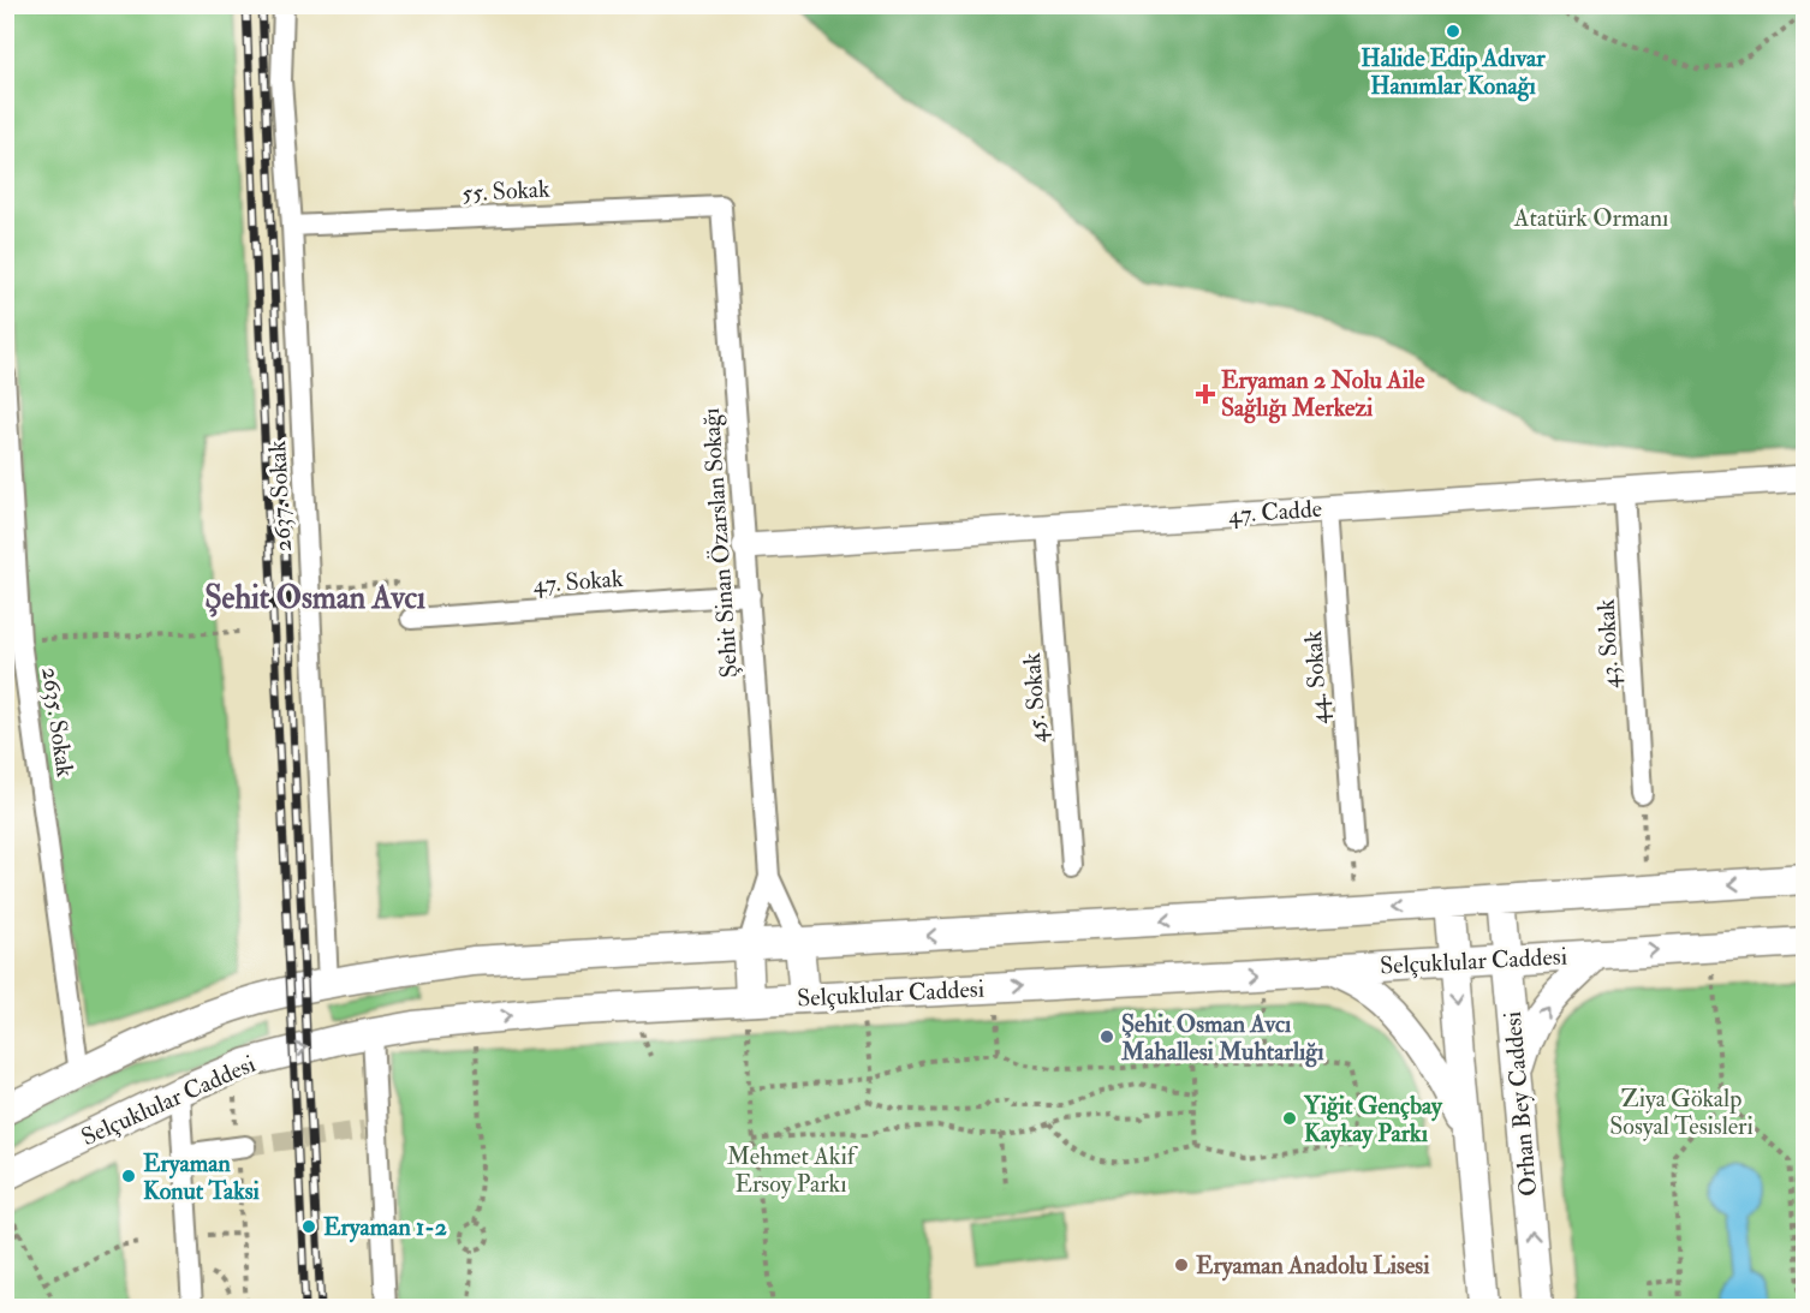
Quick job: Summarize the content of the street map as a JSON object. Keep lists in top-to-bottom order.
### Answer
{
  "streets": {
    "main road": ["Selçuklular Caddesi", "Orhan Bey Caddesi"],
    "street": [
      "55. Sokak",
      "2637. Sokak",
      "47. Cadde",
      "Şehit Sinan Özarslan Sokağı",
      "47. Sokak",
      "43. Sokak",
      "44. Sokak",
      "45. Sokak",
      "2635. Sokak"
    ]
  },
  "crossings": [
    ["55. Sokak", "2637. Sokak"],
    ["55. Sokak", "Şehit Sinan Özarslan Sokağı"],
    ["47. Cadde", "Şehit Sinan Özarslan Sokağı"],
    ["47. Cadde", "43. Sokak"],
    ["47. Cadde", "44. Sokak"],
    ["47. Cadde", "45. Sokak"],
    ["Şehit Sinan Özarslan Sokağı", "47. Sokak"],
    ["Selçuklular Caddesi", "Orhan Bey Caddesi"]
  ],
  "districts": ["Şehit Osman Avcı"],
  "parks": ["Atatürk Ormanı", "Ziya Gökalp Sosyal Tesisleri", "Mehmet Akif Ersoy Parkı"],
  "places": {
    "other": [
      "Halide Edip Adıvar Hanımlar Konağı",
      "Şehit Osman Avcı Mahallesi Muhtarlığı",
      "Yiğit Gençbay Kaykay Parkı",
      "Eryaman Konut Taksi",
      "Eryaman 1-2",
      "Eryaman Anadolu Lisesi"
    ],
    "health": ["Eryaman 2 Nolu Aile Sağlığı Merkezi"]
  }
}
